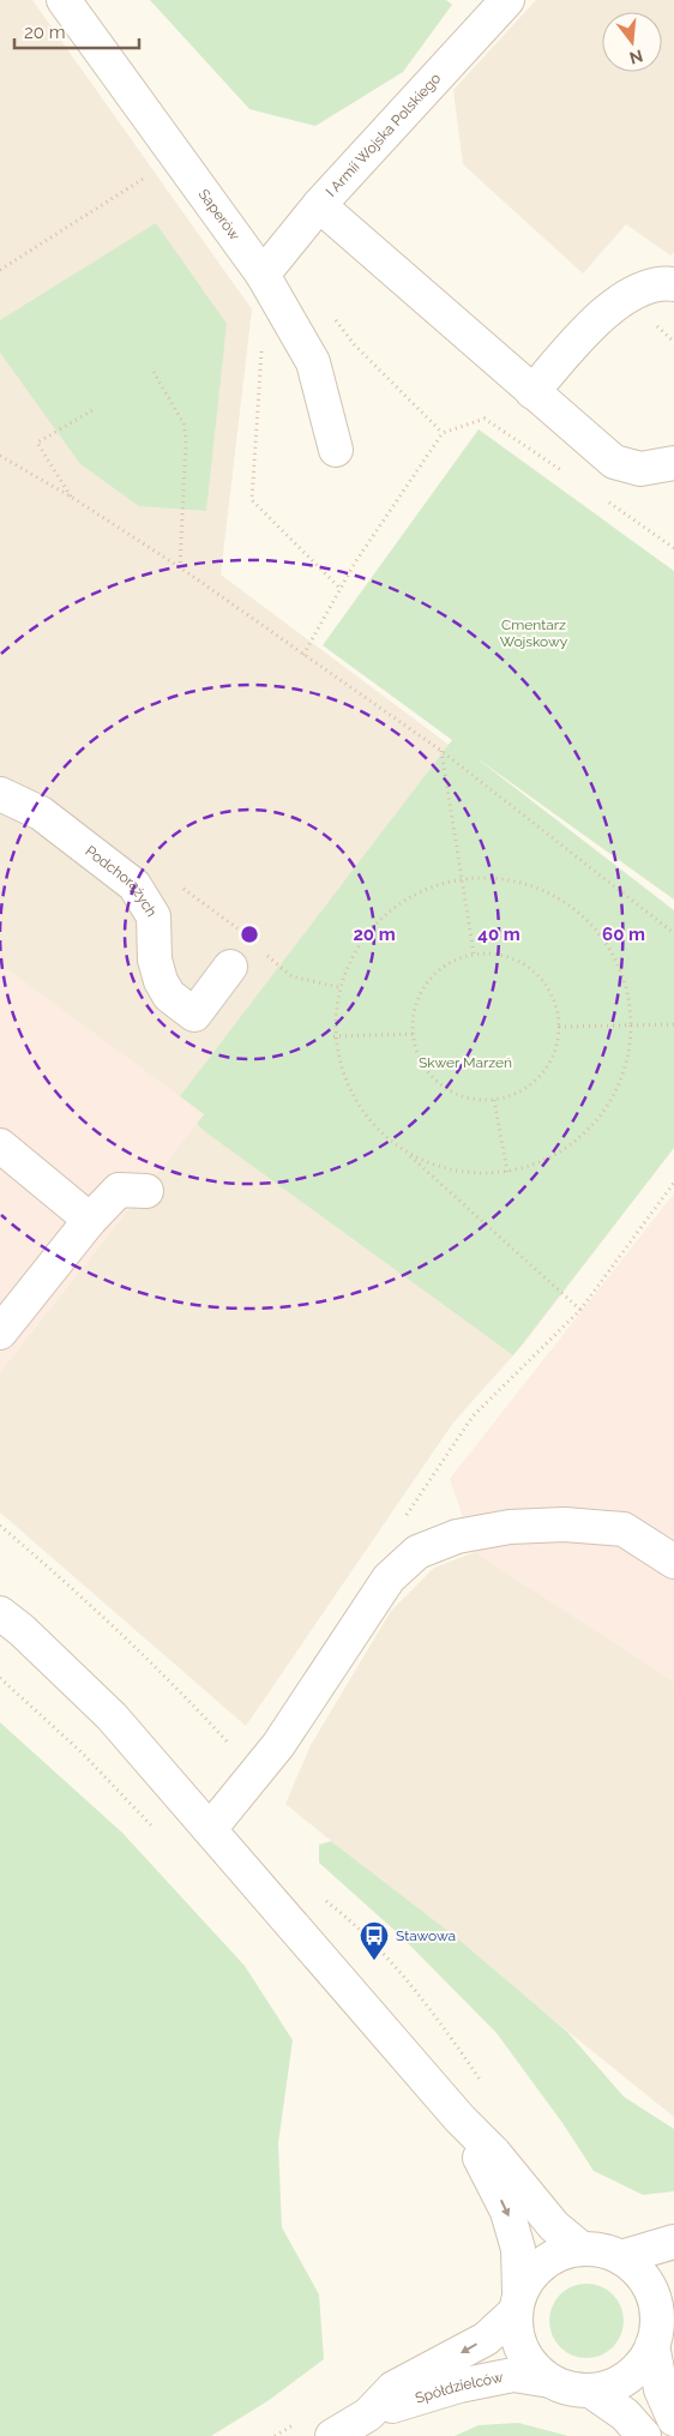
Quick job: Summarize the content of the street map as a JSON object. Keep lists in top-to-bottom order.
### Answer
{
  "streets": {
    "street": [
      "I Armii Wojska Polskiego",
      "Saperów",
      "Podchorążych",
      "Spółdzielców"
    ]
  },
  "crossings": [
    ["I Armii Wojska Polskiego", "Saperów"]
  ],
  "one_way": ["Spółdzielców"],
  "parks": ["Cmentarz Wojskowy", "Skwer Marzeń"],
  "places": {
    "bus stop": ["Stawowa"]
  },
  "scale_bar": "20 m",
  "north": "bottom",
  "rings": ["20 m", "40 m", "60 m"]
}
